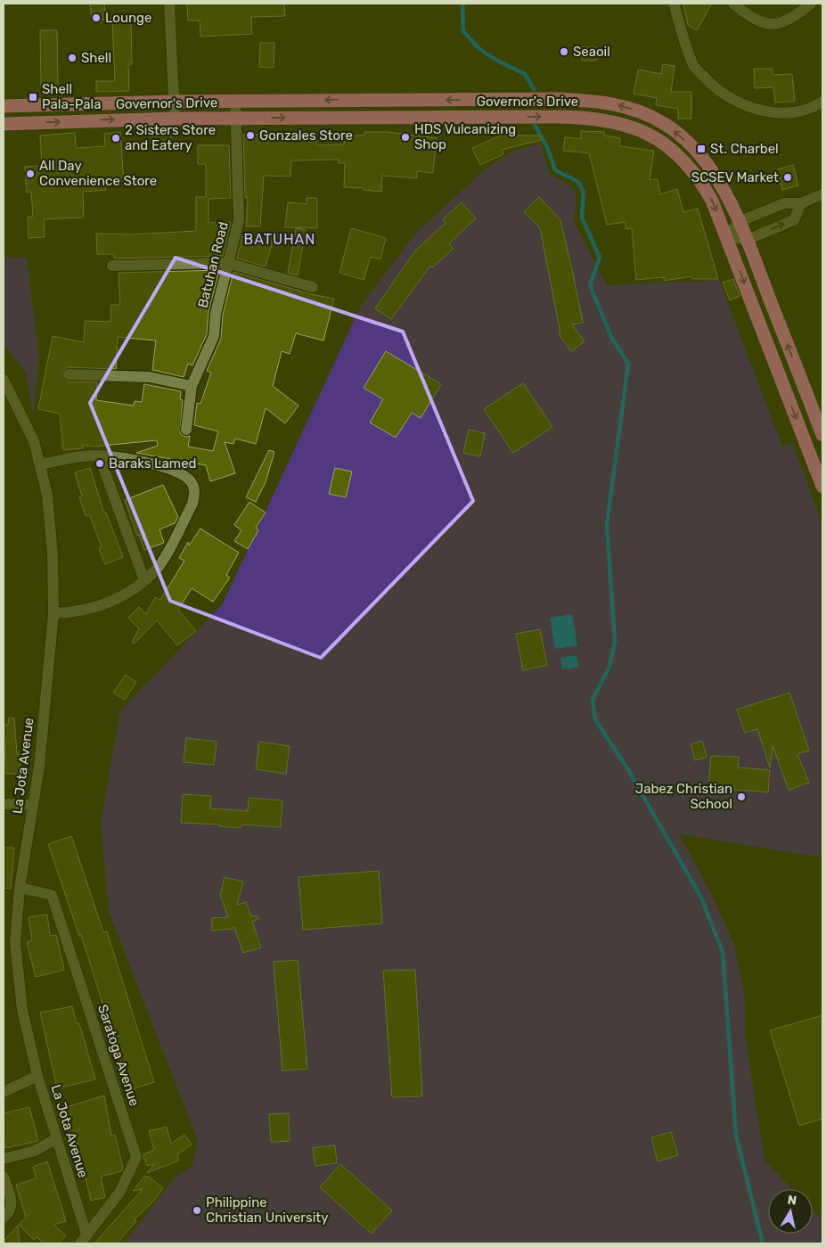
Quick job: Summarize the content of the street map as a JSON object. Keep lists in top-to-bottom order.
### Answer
{
  "streets": {
    "highway": ["Governor's Drive"],
    "street": ["Batuhan Road", "La Jota Avenue", "Saratoga Avenue"]
  },
  "crossings": [
    ["Governor's Drive", "Batuhan Road"],
    ["La Jota Avenue", "Saratoga Avenue"]
  ],
  "districts": ["BATUHAN"],
  "places": {
    "other": [
      "Lounge",
      "Seaoil",
      "Shell",
      "Gonzales Store",
      "HDS Vulcanizing Shop",
      "2 Sisters Store and Eatery",
      "All Day Convenience Store",
      "SCSEV Market",
      "Baraks Lamed",
      "Jabez Christian School",
      "Philippine Christian University"
    ],
    "transit": ["Shell Pala-Pala", "St. Charbel"]
  },
  "north": "top"
}
